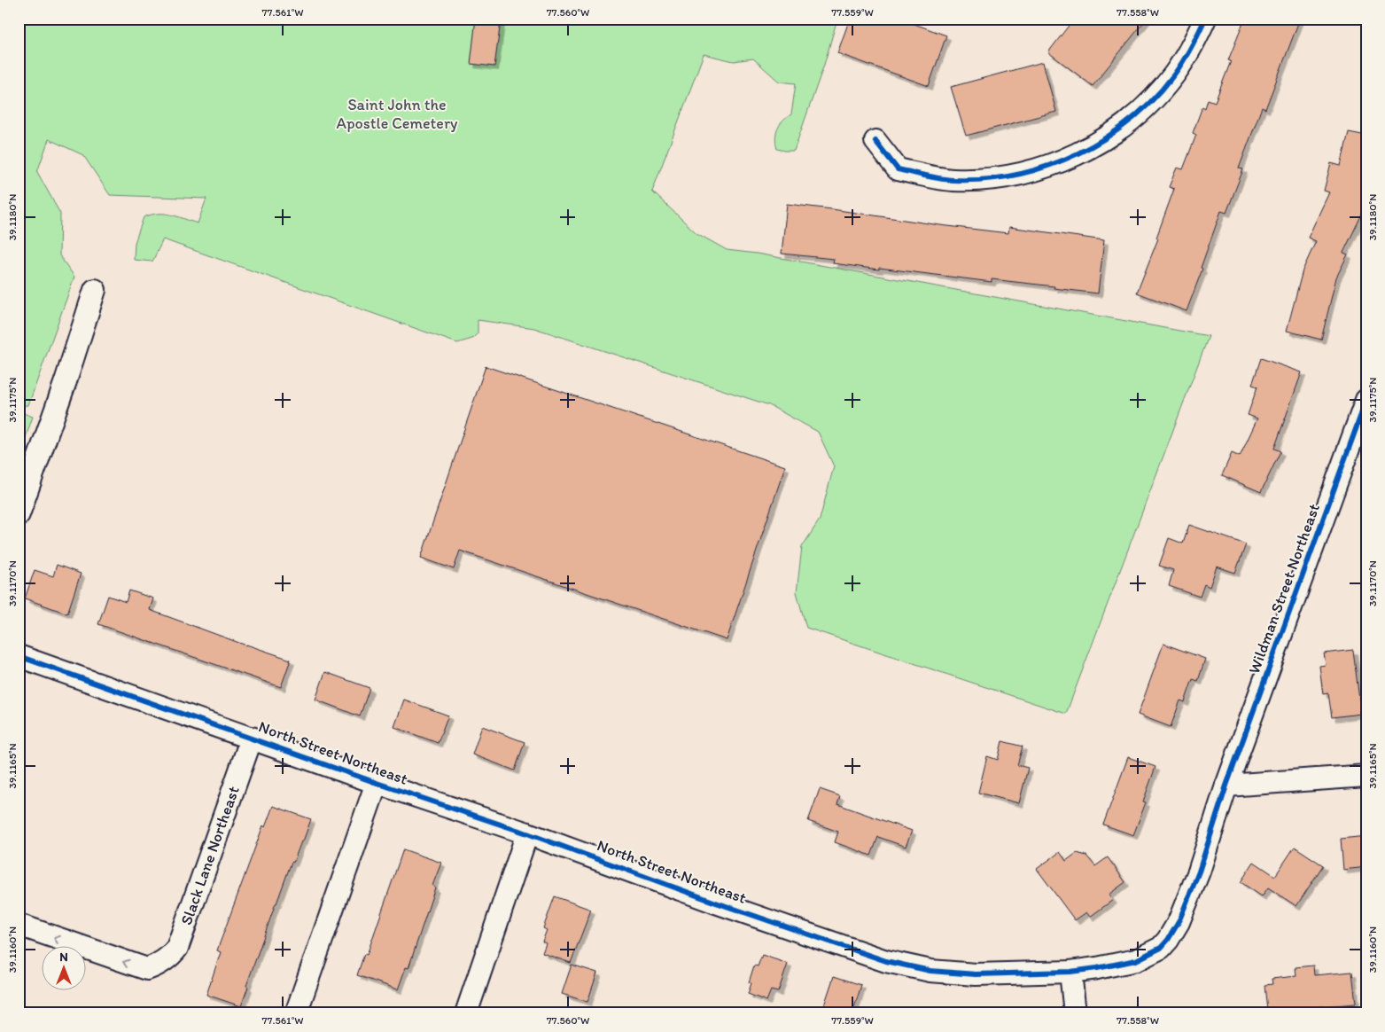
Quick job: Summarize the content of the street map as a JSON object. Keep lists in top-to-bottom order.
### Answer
{
  "streets": {
    "street": ["Wildman Street Northeast", "North Street Northeast", "Slack Lane Northeast"]
  },
  "crossings": [
    ["Wildman Street Northeast", "North Street Northeast"],
    ["North Street Northeast", "Slack Lane Northeast"]
  ],
  "parks": ["Saint John the Apostle Cemetery"],
  "north": "top",
  "coordinates": [
    "77.561°W",
    "77.560°W",
    "77.559°W",
    "77.558°W",
    "39.1180°N",
    "39.1175°N",
    "39.1170°N",
    "39.1165°N",
    "39.1160°N"
  ]
}
